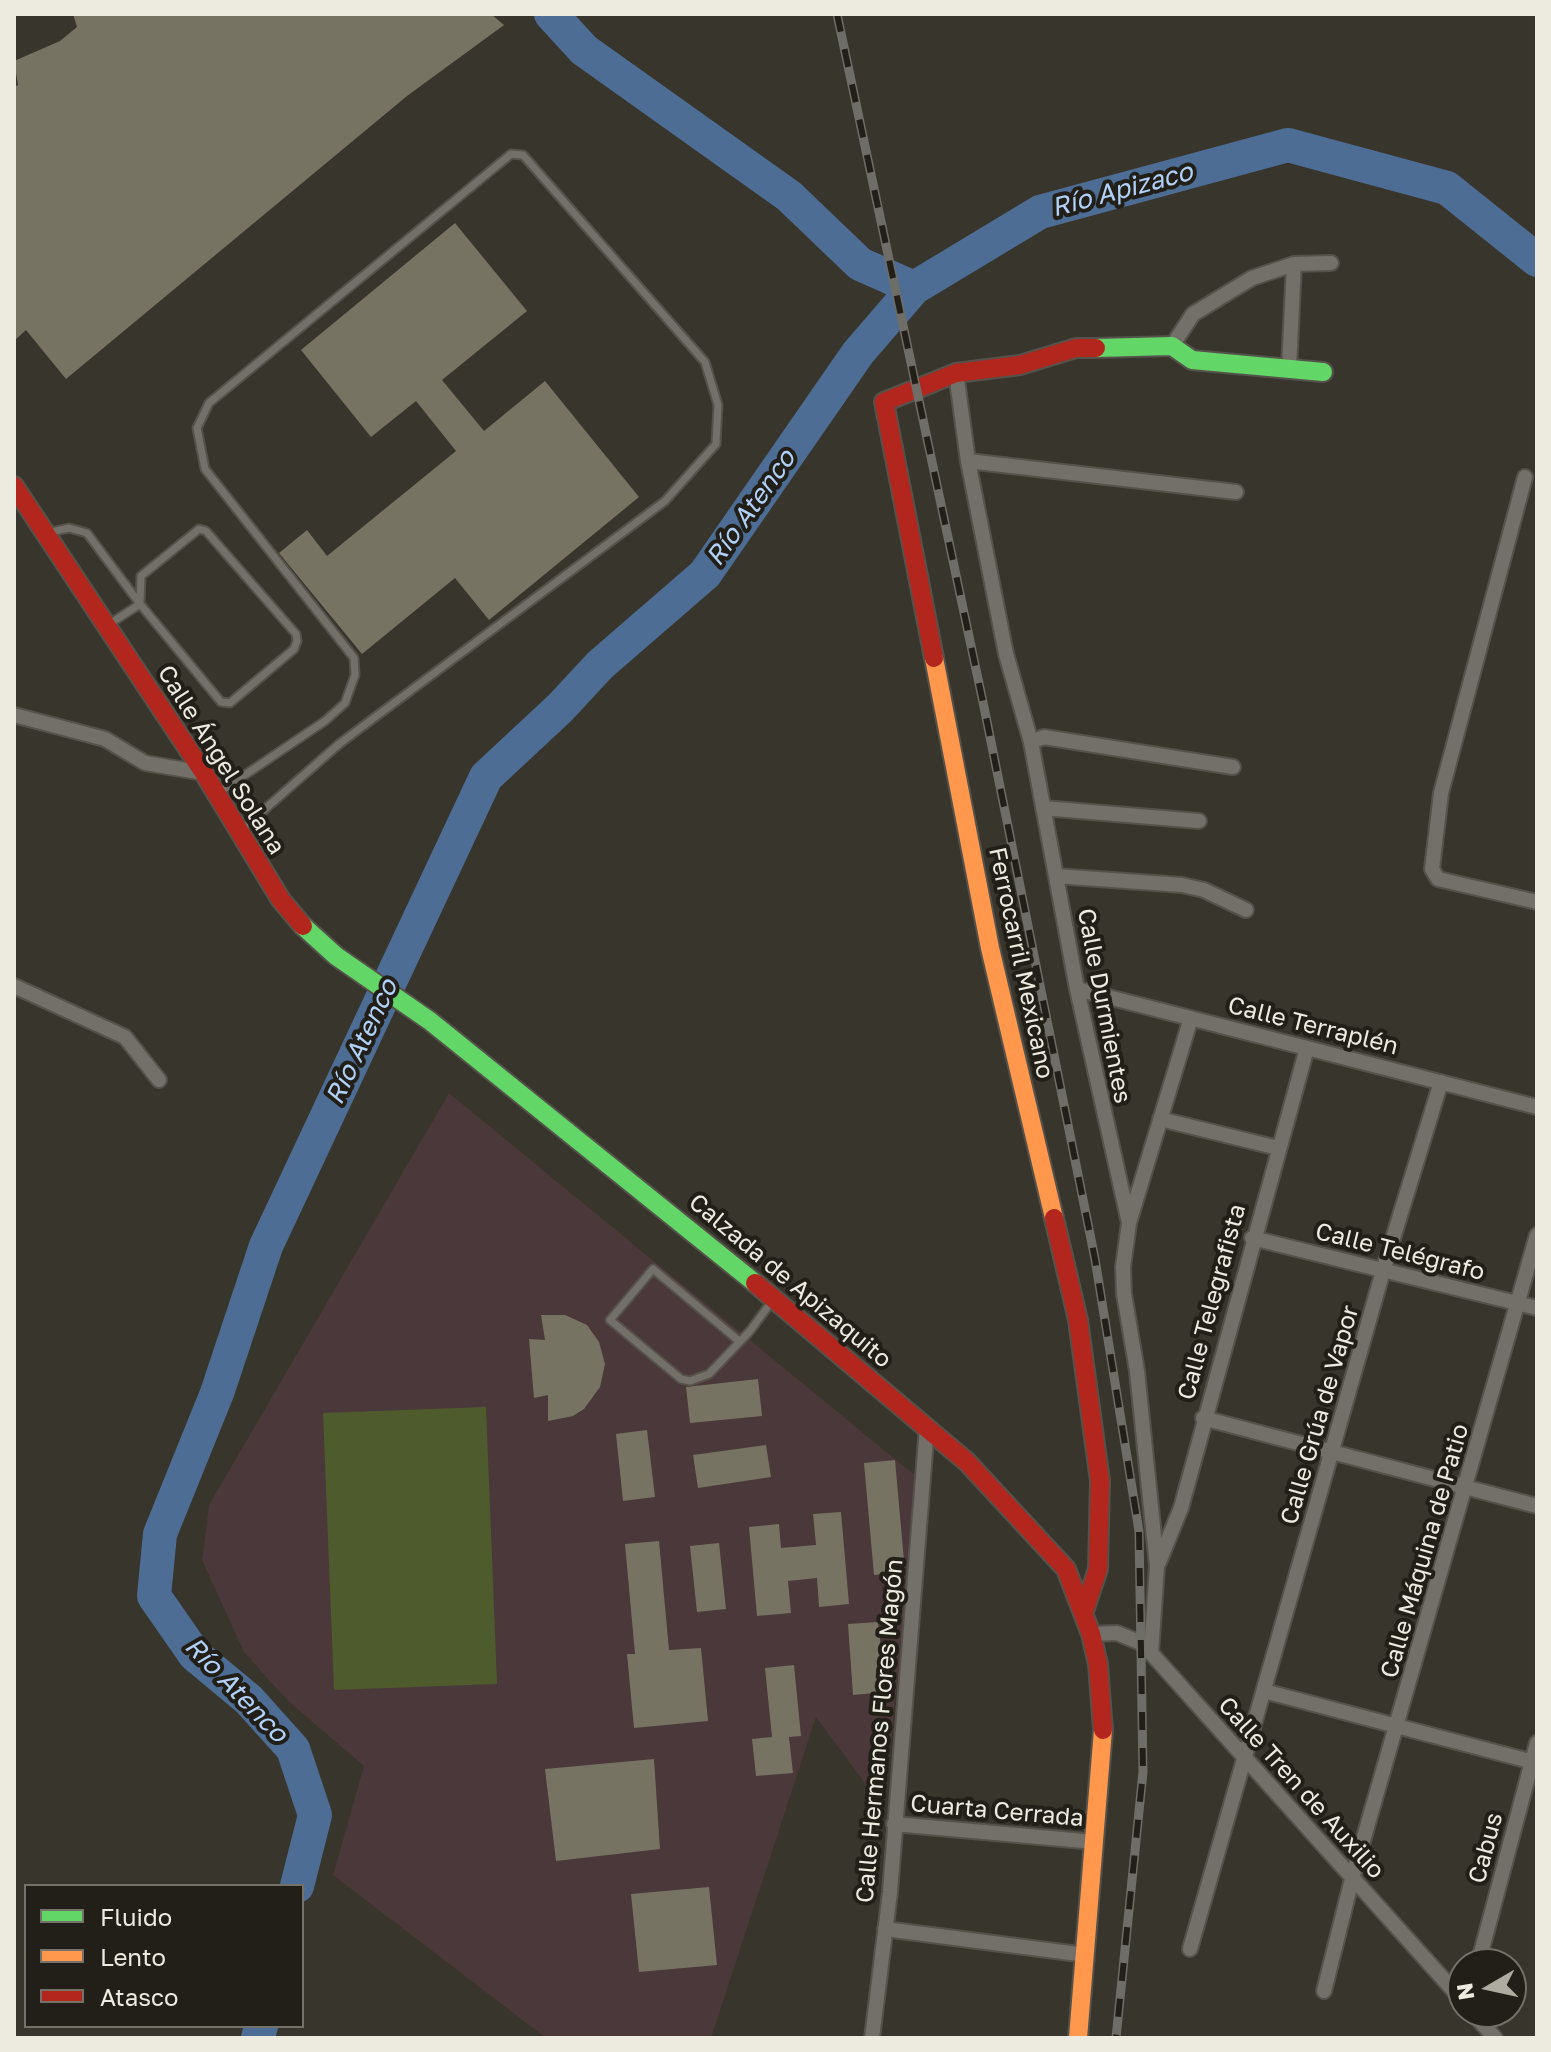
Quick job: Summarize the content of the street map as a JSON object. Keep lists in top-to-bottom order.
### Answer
{
  "streets": {
    "main road": ["Calle Ángel Solana", "Ferrocarril Mexicano", "Calzada de Apizaquito"],
    "street": [
      "Calle Durmientes",
      "Calle Terraplén",
      "Calle Telégrafo",
      "Calle Telegrafista",
      "Calle Grúa de Vapor",
      "Calle Máquina de Patio",
      "Calle Hermanos Flores Magón",
      "Calle Tren de Auxilio",
      "Cuarta Cerrada",
      "Cabus"
    ]
  },
  "crossings": [
    ["Calle Ángel Solana", "Calzada de Apizaquito"],
    ["Ferrocarril Mexicano", "Calle Durmientes"],
    ["Ferrocarril Mexicano", "Calzada de Apizaquito"],
    ["Calle Durmientes", "Calle Terraplén"],
    ["Calle Durmientes", "Calle Telegrafista"],
    ["Calle Durmientes", "Calle Tren de Auxilio"],
    ["Calle Terraplén", "Calle Telegrafista"],
    ["Calle Terraplén", "Calle Grúa de Vapor"],
    ["Calle Telégrafo", "Calle Telegrafista"],
    ["Calle Telégrafo", "Calle Grúa de Vapor"],
    ["Calle Telégrafo", "Calle Máquina de Patio"],
    ["Calzada de Apizaquito", "Calle Hermanos Flores Magón"],
    ["Calzada de Apizaquito", "Calle Tren de Auxilio"],
    ["Calzada de Apizaquito", "Cuarta Cerrada"],
    ["Calle Grúa de Vapor", "Calle Tren de Auxilio"],
    ["Calle Máquina de Patio", "Calle Tren de Auxilio"],
    ["Calle Hermanos Flores Magón", "Cuarta Cerrada"]
  ],
  "water": ["Río Apizaco", "Río Atenco"],
  "legend": ["Fluido", "Lento", "Atasco"],
  "north": "left"
}
